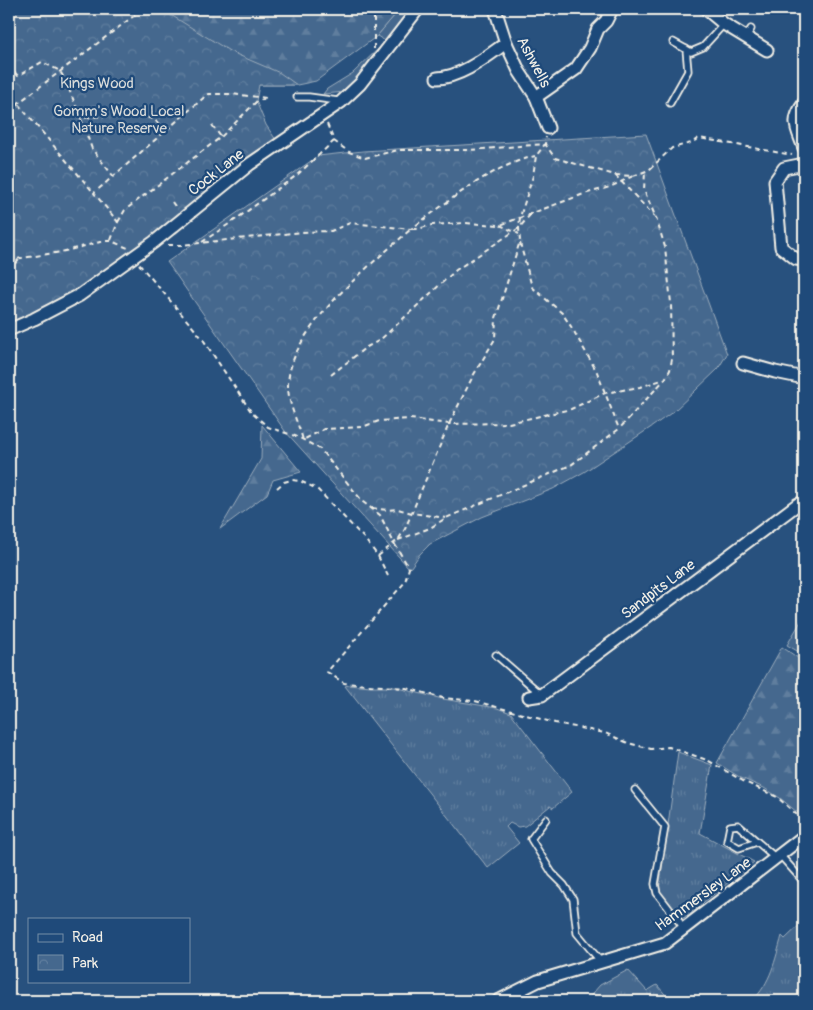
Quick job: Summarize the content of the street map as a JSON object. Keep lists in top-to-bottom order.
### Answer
{
  "streets": {
    "street": [
      "Ashwells",
      "Cock Lane",
      "Sandpits Lane",
      "Hammersley Lane"
    ]
  },
  "parks": ["Kings Wood", "Gomm's Wood Local Nature Reserve"],
  "legend": ["Road", "Park"]
}
